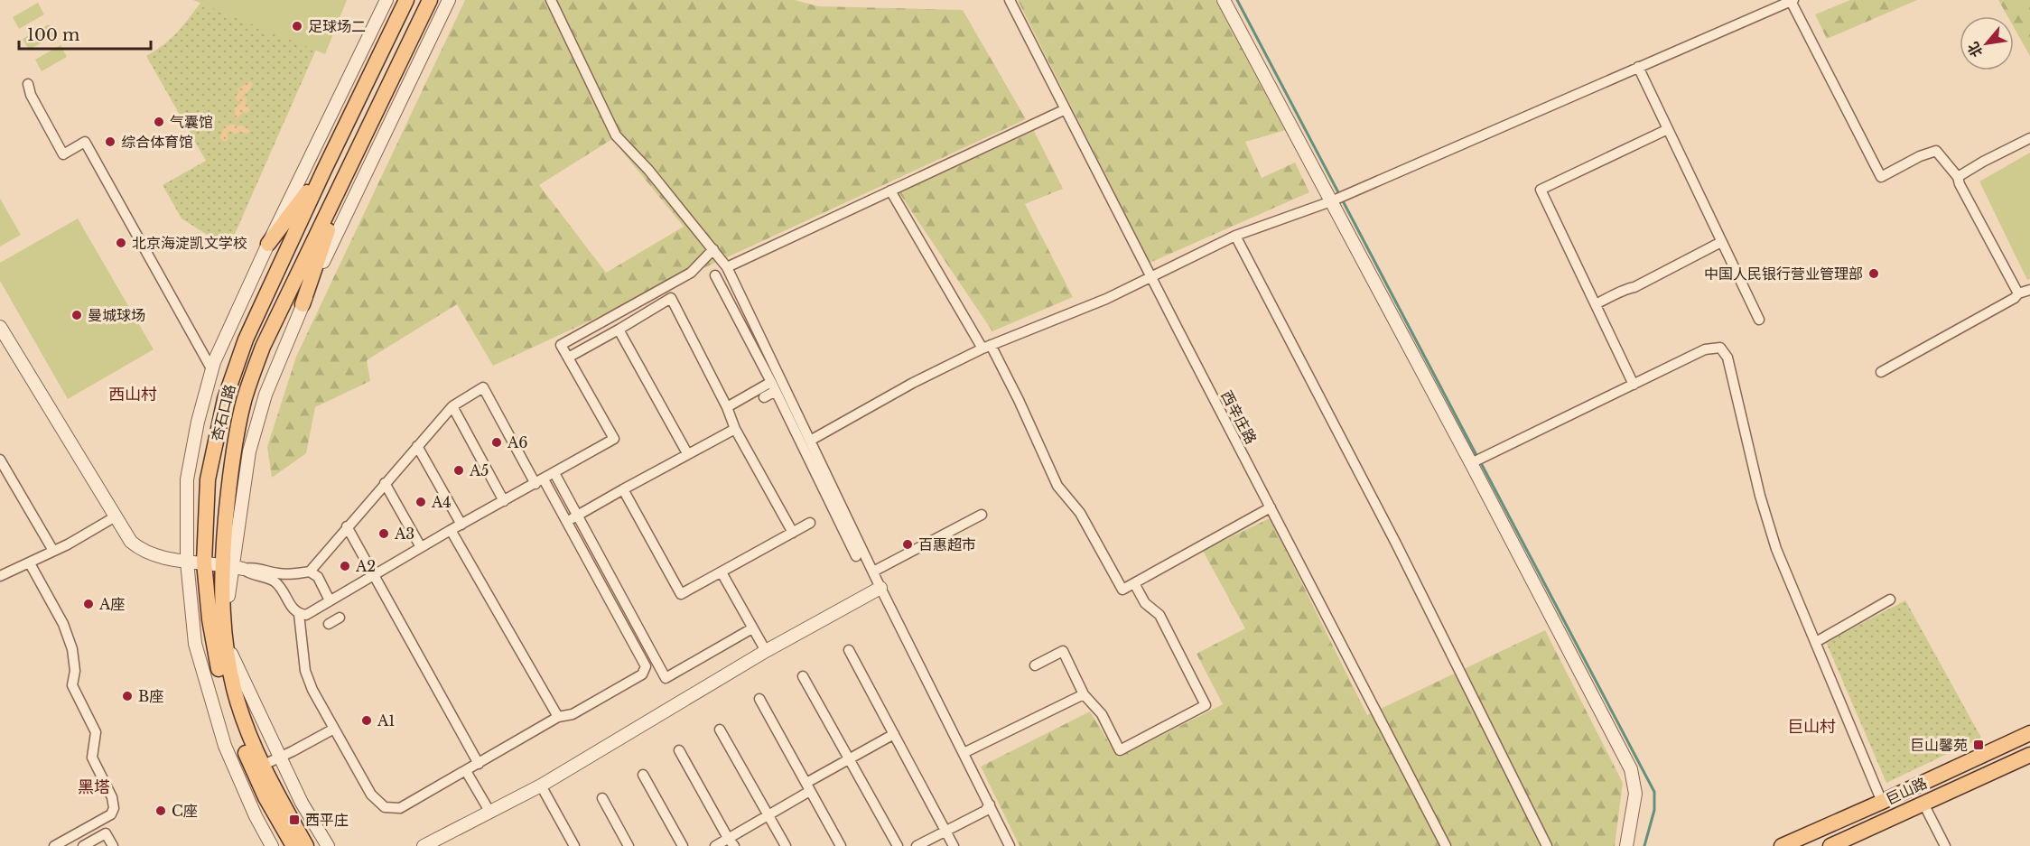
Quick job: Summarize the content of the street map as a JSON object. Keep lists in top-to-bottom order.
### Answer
{
  "streets": {
    "main road": ["杏石口路", "巨山路"],
    "street": ["西辛庄路"]
  },
  "districts": ["西山村", "巨山村", "黑塔"],
  "places": {
    "other": [
      "足球场二",
      "气囊馆",
      "综合体育馆",
      "北京海淀凯文学校",
      "中国人民银行营业管理部",
      "曼城球场",
      "A6",
      "A5",
      "A4",
      "A3",
      "百惠超市",
      "A2",
      "A座",
      "B座",
      "A1",
      "C座"
    ],
    "transit": ["巨山馨苑", "西平庄"]
  },
  "scale_bar": "100 m",
  "north": "bottom left"
}
